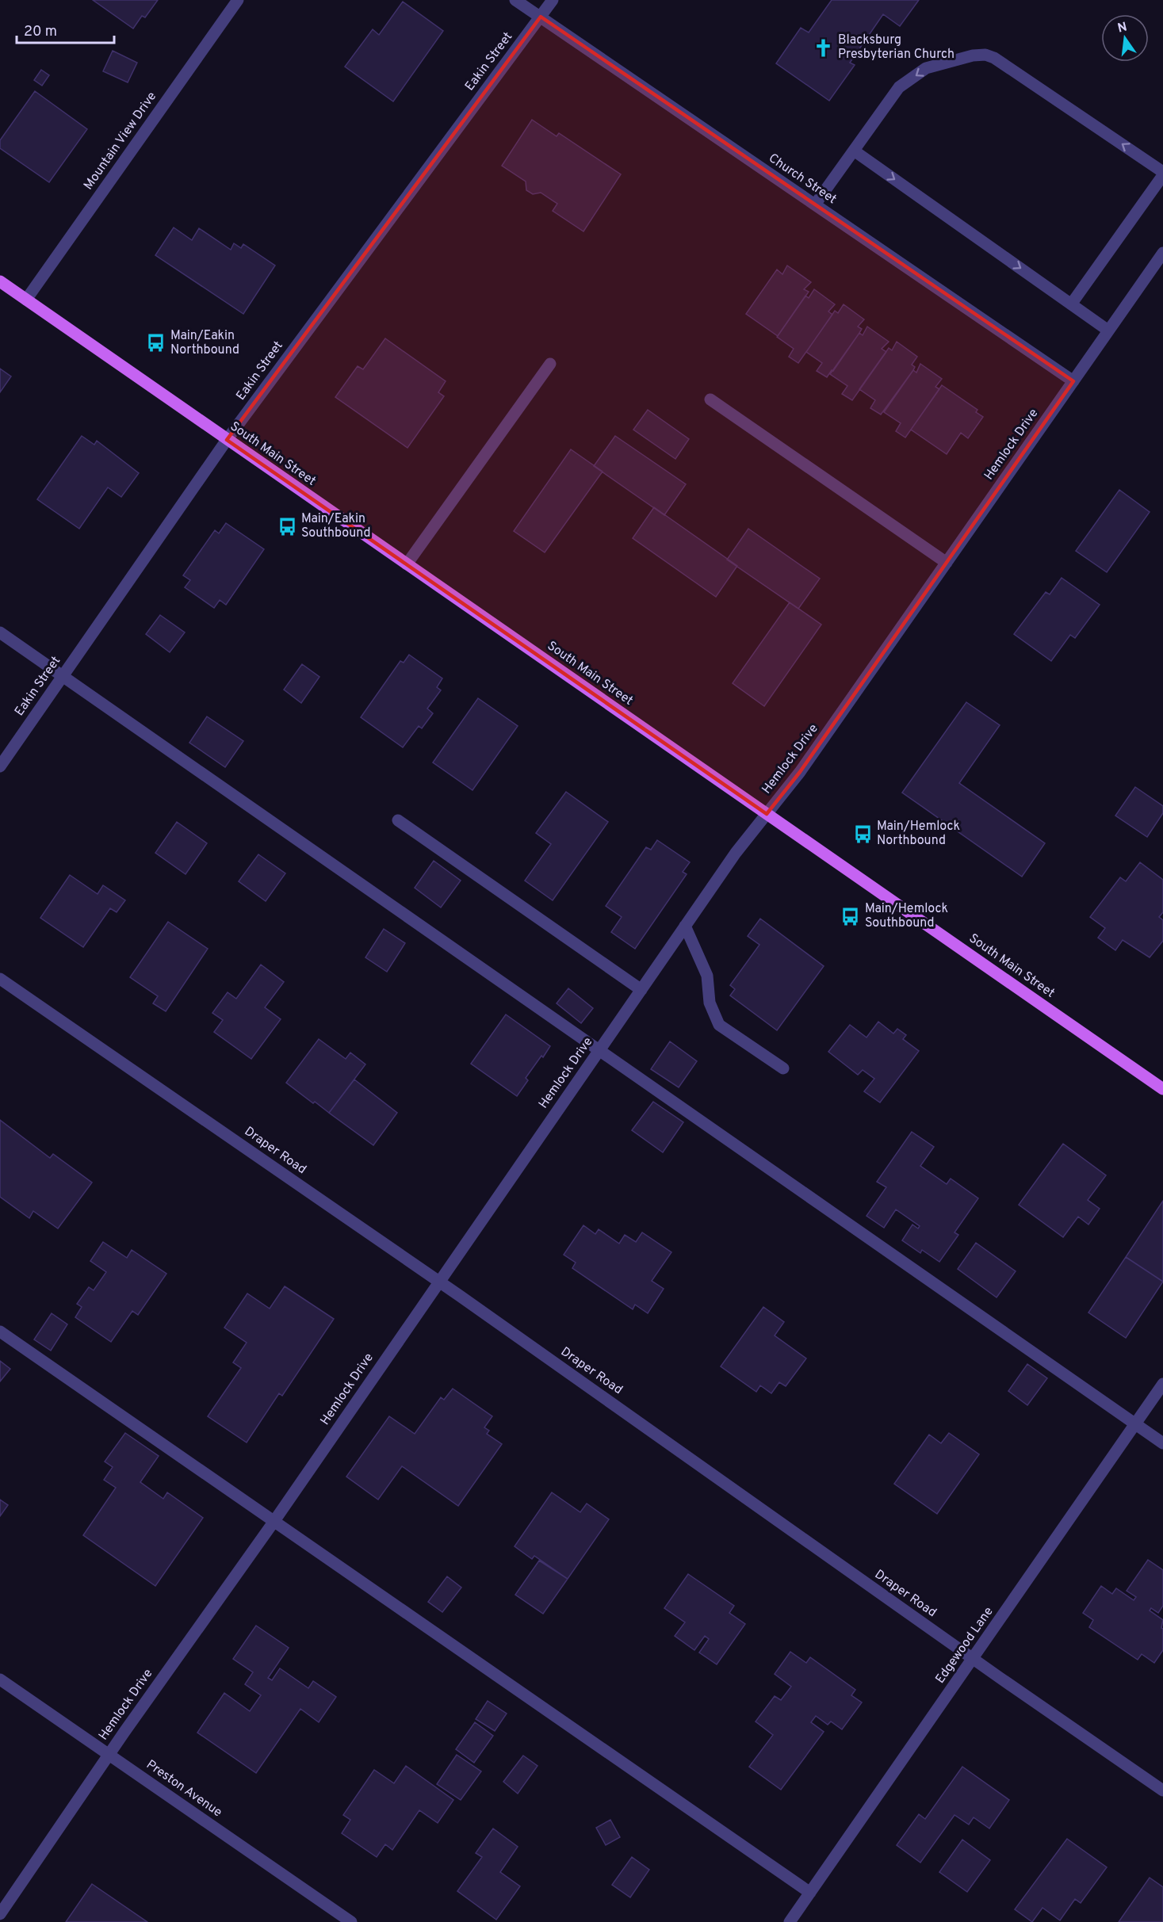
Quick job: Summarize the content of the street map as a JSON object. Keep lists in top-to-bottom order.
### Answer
{
  "streets": {
    "main road": ["South Main Street"],
    "street": [
      "Eakin Street",
      "Mountain View Drive",
      "Church Street",
      "Hemlock Drive",
      "Draper Road",
      "Edgewood Lane",
      "Preston Avenue"
    ]
  },
  "crossings": [
    ["Eakin Street", "Church Street"],
    ["Eakin Street", "South Main Street"],
    ["Mountain View Drive", "South Main Street"],
    ["Church Street", "Hemlock Drive"],
    ["Hemlock Drive", "South Main Street"],
    ["Hemlock Drive", "Draper Road"],
    ["Hemlock Drive", "Preston Avenue"],
    ["Draper Road", "Edgewood Lane"]
  ],
  "places": {
    "church": ["Blacksburg Presbyterian Church"],
    "bus stop": [
      "Main/Eakin Northbound",
      "Main/Eakin Southbound",
      "Main/Hemlock Northbound",
      "Main/Hemlock Southbound"
    ]
  },
  "scale_bar": "20 m",
  "north": "top"
}
